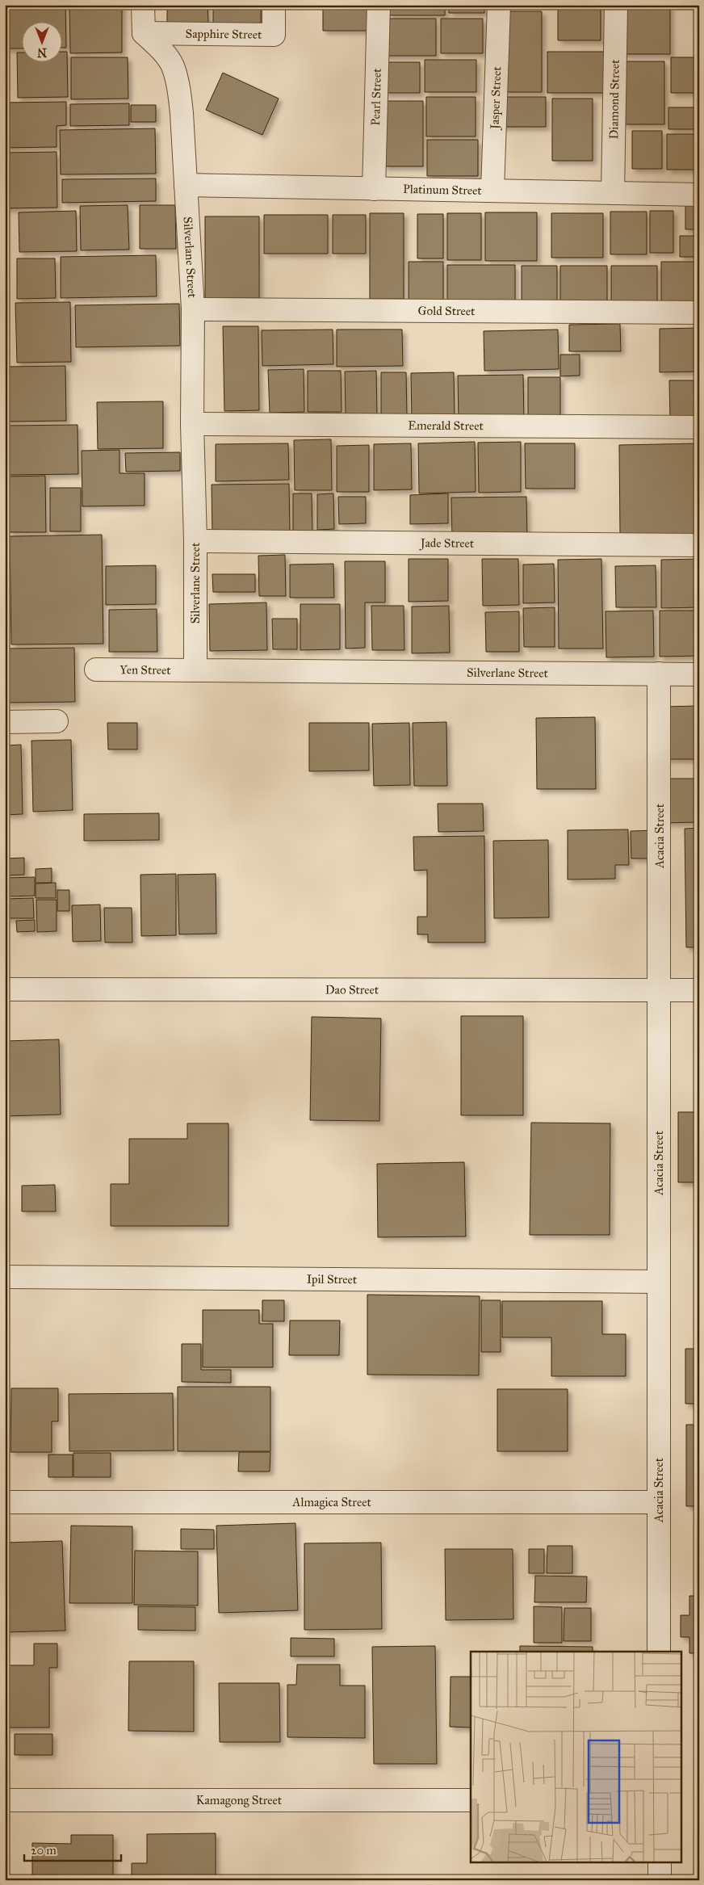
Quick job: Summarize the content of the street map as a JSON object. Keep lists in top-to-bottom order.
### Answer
{
  "streets": {
    "street": [
      "Sapphire Street",
      "Pearl Street",
      "Jasper Street",
      "Diamond Street",
      "Platinum Street",
      "Silverlane Street",
      "Gold Street",
      "Emerald Street",
      "Jade Street",
      "Yen Street",
      "Acacia Street",
      "Dao Street",
      "Ipil Street",
      "Almagica Street",
      "Kamagong Street"
    ]
  },
  "crossings": [
    ["Sapphire Street", "Silverlane Street"],
    ["Pearl Street", "Platinum Street"],
    ["Jasper Street", "Platinum Street"],
    ["Diamond Street", "Platinum Street"],
    ["Platinum Street", "Silverlane Street"],
    ["Silverlane Street", "Gold Street"],
    ["Silverlane Street", "Emerald Street"],
    ["Silverlane Street", "Jade Street"],
    ["Silverlane Street", "Yen Street"],
    ["Silverlane Street", "Acacia Street"],
    ["Acacia Street", "Dao Street"],
    ["Acacia Street", "Ipil Street"],
    ["Acacia Street", "Almagica Street"]
  ],
  "scale_bar": "20 m",
  "north": "bottom"
}
